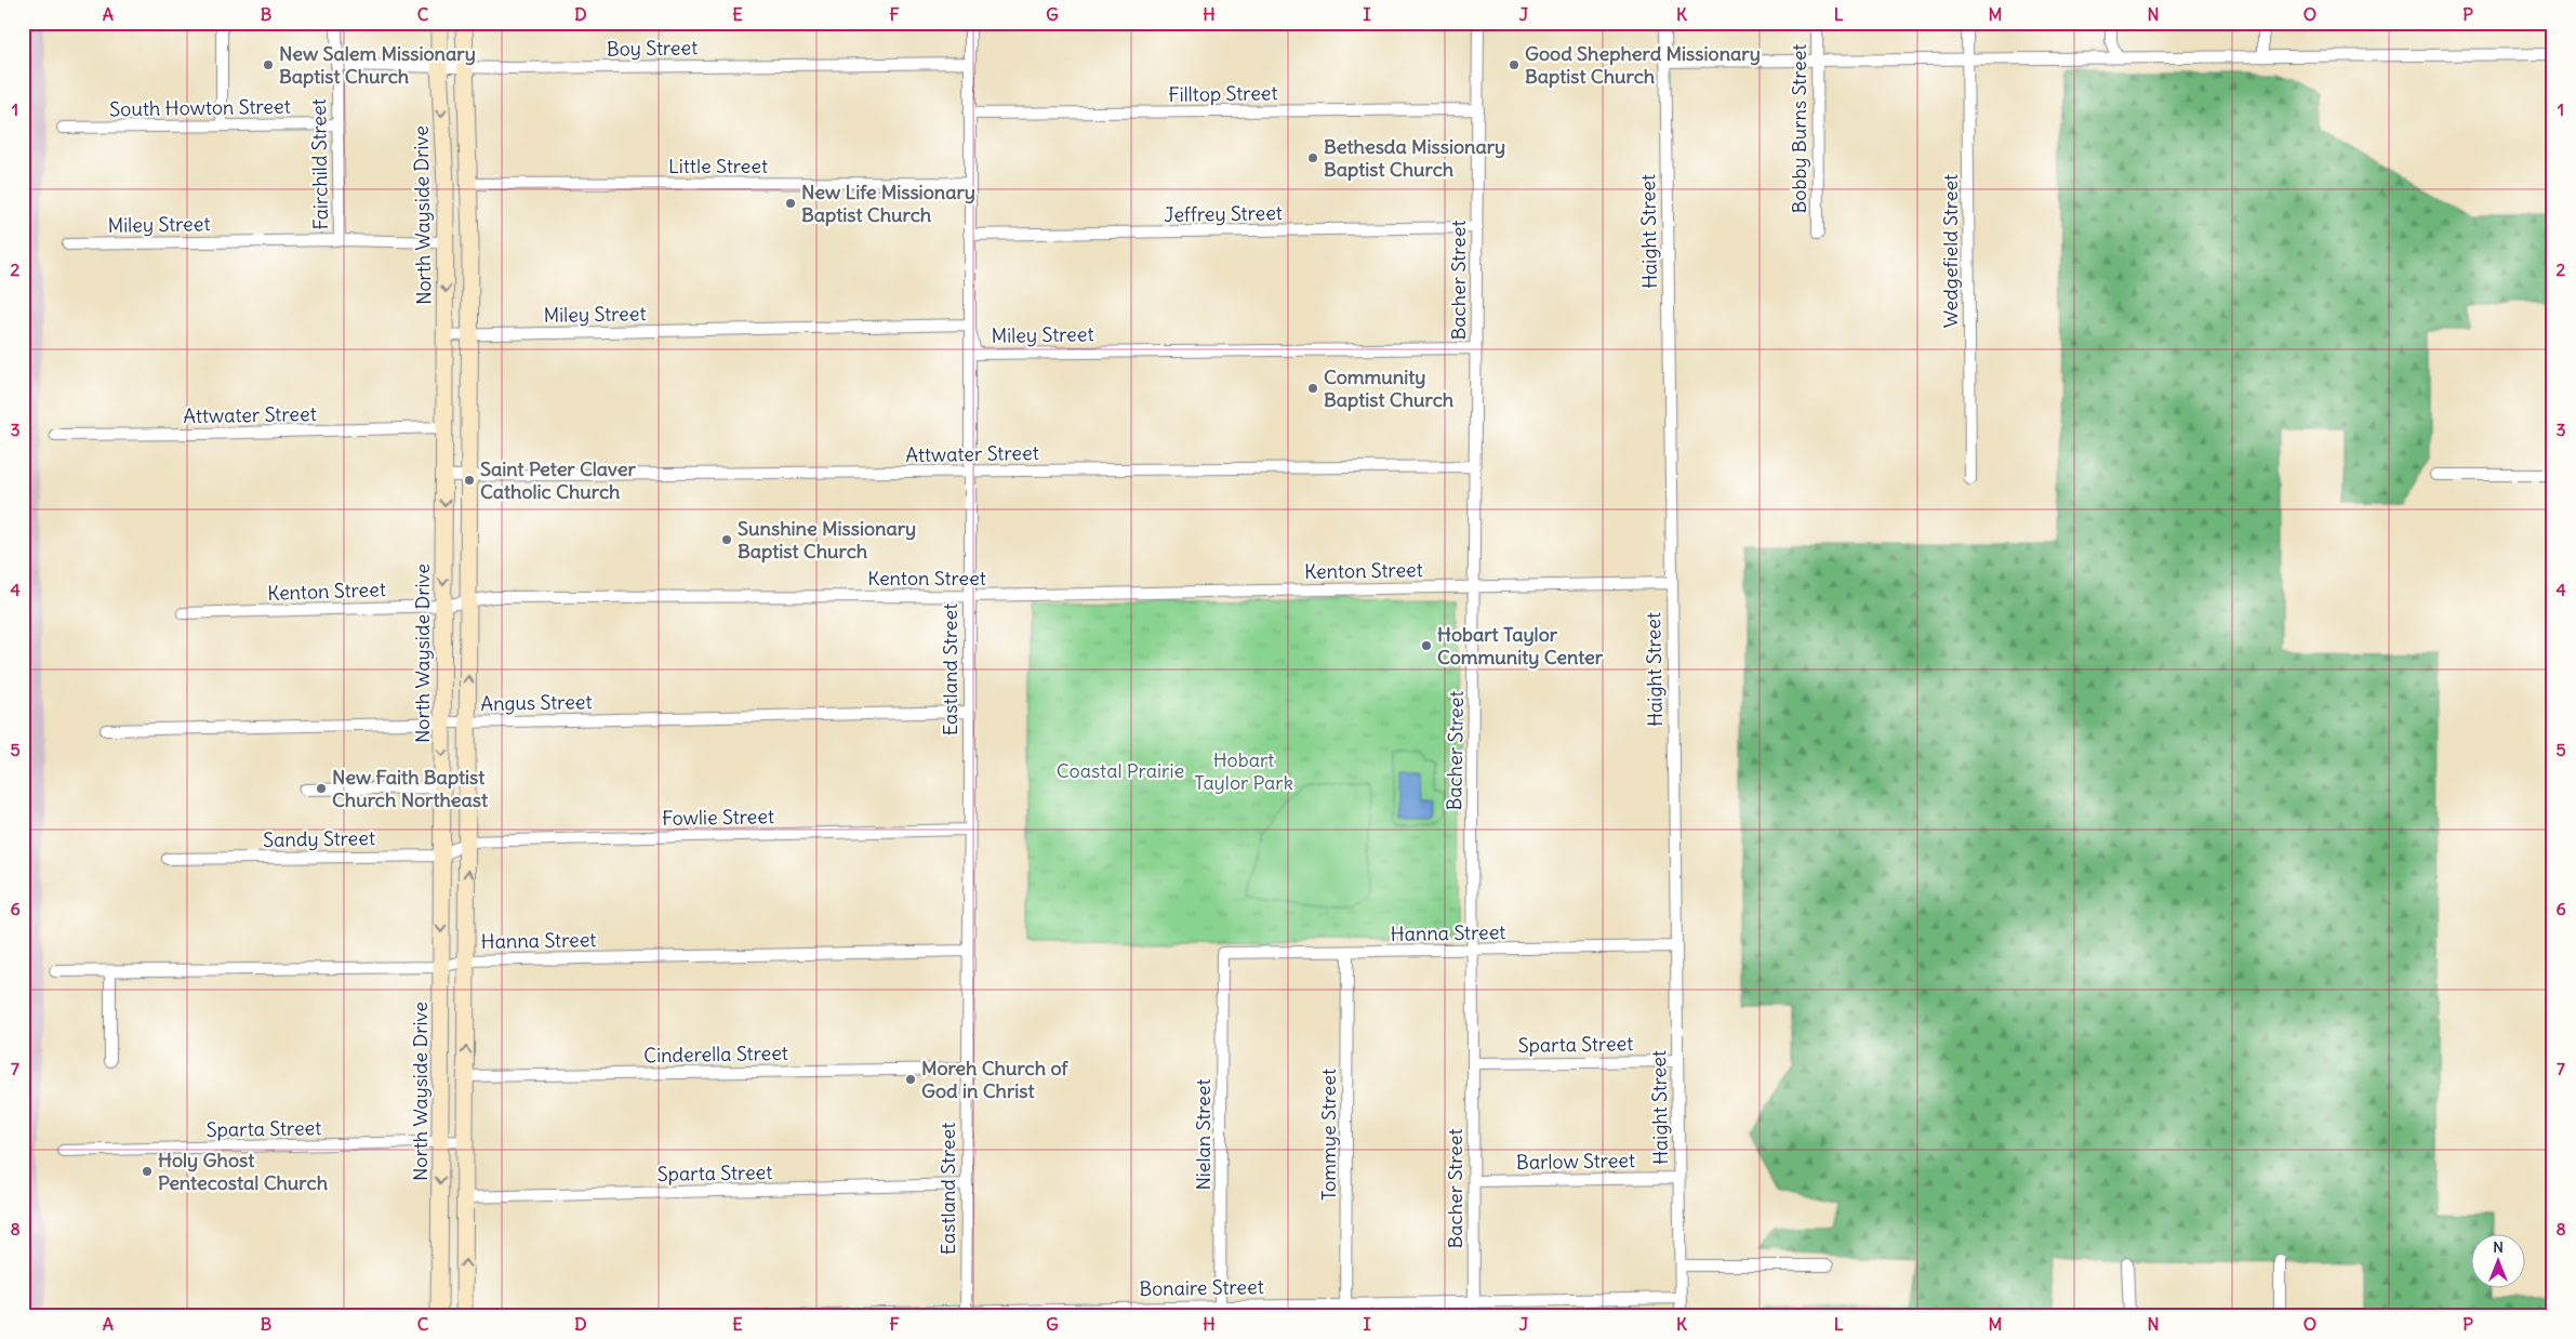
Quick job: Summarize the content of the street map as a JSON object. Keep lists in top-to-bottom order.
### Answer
{
  "streets": {
    "main road": ["North Wayside Drive"],
    "street": [
      "Boy Street",
      "Filltop Street",
      "South Howton Street",
      "Bobby Burns Street",
      "Fairchild Street",
      "Little Street",
      "Jeffrey Street",
      "Miley Street",
      "Haight Street",
      "Wedgefield Street",
      "Bacher Street",
      "Attwater Street",
      "Kenton Street",
      "Eastland Street",
      "Angus Street",
      "Fowlie Street",
      "Sandy Street",
      "Hanna Street",
      "Sparta Street",
      "Cinderella Street",
      "Nielan Street",
      "Tommye Street",
      "Barlow Street",
      "Bonaire Street"
    ]
  },
  "crossings": [
    ["Boy Street", "Fairchild Street"],
    ["Boy Street", "North Wayside Drive"],
    ["Boy Street", "Eastland Street"],
    ["Filltop Street", "Bacher Street"],
    ["Filltop Street", "Eastland Street"],
    ["South Howton Street", "Fairchild Street"],
    ["Fairchild Street", "Miley Street"],
    ["Little Street", "Eastland Street"],
    ["Jeffrey Street", "Bacher Street"],
    ["Jeffrey Street", "Eastland Street"],
    ["North Wayside Drive", "Miley Street"],
    ["North Wayside Drive", "Attwater Street"],
    ["North Wayside Drive", "Kenton Street"],
    ["North Wayside Drive", "Angus Street"],
    ["North Wayside Drive", "Sandy Street"],
    ["North Wayside Drive", "Hanna Street"],
    ["North Wayside Drive", "Sparta Street"],
    ["Miley Street", "Bacher Street"],
    ["Miley Street", "Eastland Street"],
    ["Haight Street", "Kenton Street"],
    ["Haight Street", "Hanna Street"],
    ["Haight Street", "Sparta Street"],
    ["Haight Street", "Barlow Street"],
    ["Haight Street", "Bonaire Street"],
    ["Bacher Street", "Attwater Street"],
    ["Bacher Street", "Kenton Street"],
    ["Bacher Street", "Hanna Street"],
    ["Bacher Street", "Sparta Street"],
    ["Bacher Street", "Barlow Street"],
    ["Bacher Street", "Bonaire Street"],
    ["Attwater Street", "Eastland Street"],
    ["Kenton Street", "Eastland Street"],
    ["Eastland Street", "Angus Street"],
    ["Eastland Street", "Fowlie Street"],
    ["Eastland Street", "Hanna Street"],
    ["Eastland Street", "Sparta Street"],
    ["Eastland Street", "Cinderella Street"],
    ["Eastland Street", "Bonaire Street"],
    ["Fowlie Street", "Sandy Street"],
    ["Hanna Street", "Nielan Street"],
    ["Hanna Street", "Tommye Street"],
    ["Nielan Street", "Bonaire Street"],
    ["Tommye Street", "Bonaire Street"]
  ],
  "parks": ["Hobart Taylor Park", "Coastal Prairie"],
  "places": [
    "New Salem Missionary Baptist Church",
    "Good Shepherd Missionary Baptist Church",
    "Bethesda Missionary Baptist Church",
    "New Life Missionary Baptist Church",
    "Community Baptist Church",
    "Saint Peter Claver Catholic Church",
    "Sunshine Missionary Baptist Church",
    "Hobart Taylor Community Center",
    "New Faith Baptist Church Northeast",
    "Moreh Church of God in Christ",
    "Holy Ghost Pentecostal Church"
  ],
  "north": "top",
  "grid": {
    "columns": [
      "A",
      "B",
      "C",
      "D",
      "E",
      "F",
      "G",
      "H",
      "I",
      "J",
      "K",
      "L",
      "M",
      "N",
      "O",
      "P"
    ],
    "rows": [
      "1",
      "2",
      "3",
      "4",
      "5",
      "6",
      "7",
      "8"
    ]
  }
}
